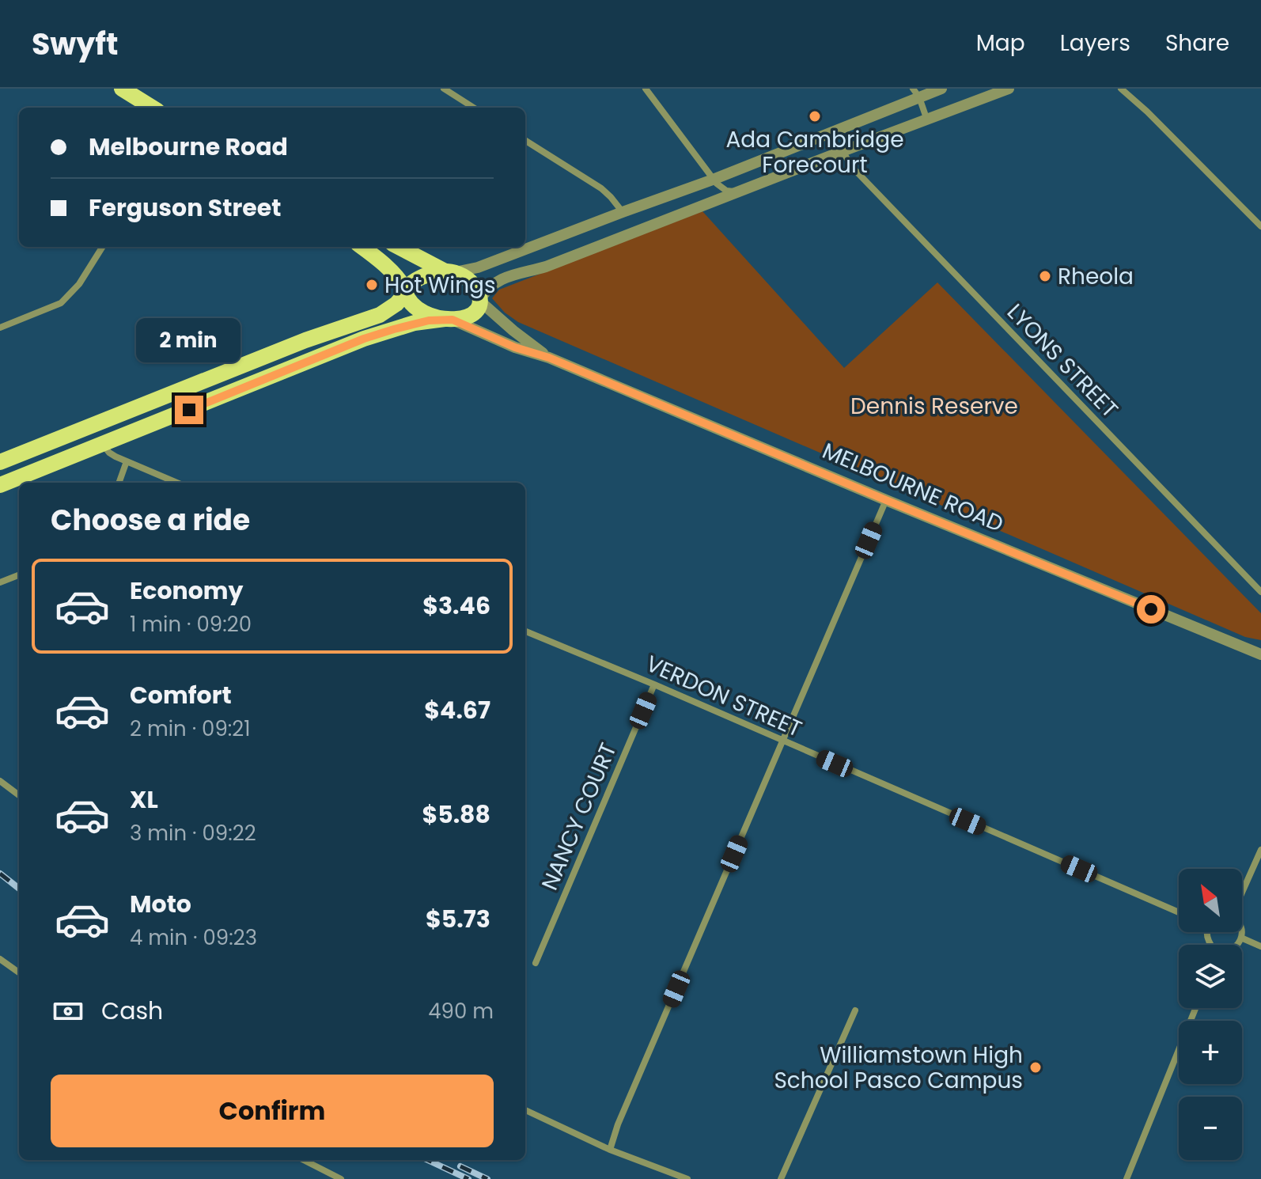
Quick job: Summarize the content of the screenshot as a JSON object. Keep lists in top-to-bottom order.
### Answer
{
  "streets": {
    "street": [
      "LYONS STREET",
      "MELBOURNE ROAD",
      "VERDON STREET",
      "NANCY COURT"
    ]
  },
  "crossings": [
    ["VERDON STREET", "NANCY COURT"]
  ],
  "parks": ["Dennis Reserve"],
  "places": [
    "Ada Cambridge Forecourt",
    "Rheola",
    "Hot Wings",
    "Williamstown High School Pasco Campus"
  ],
  "north": "top left",
  "page": {
    "header": "Swyft",
    "nav": ["Map", "Layers", "Share"],
    "banner": ["Melbourne Road", "Ferguson Street"],
    "bubble": "2 min",
    "heading": "Choose a ride",
    "list": [
      {
        "name": "Economy",
        "note": "1 min · 09:20",
        "value": "$3.46"
      },
      {
        "name": "Comfort",
        "note": "2 min · 09:21",
        "value": "$4.67"
      },
      {
        "name": "XL",
        "note": "3 min · 09:22",
        "value": "$5.88"
      },
      {
        "name": "Moto",
        "note": "4 min · 09:23",
        "value": "$5.73"
      }
    ],
    "map_buttons": ["+", "−"],
    "pay": ["Cash", "490 m"],
    "buttons": "Confirm"
  }
}
